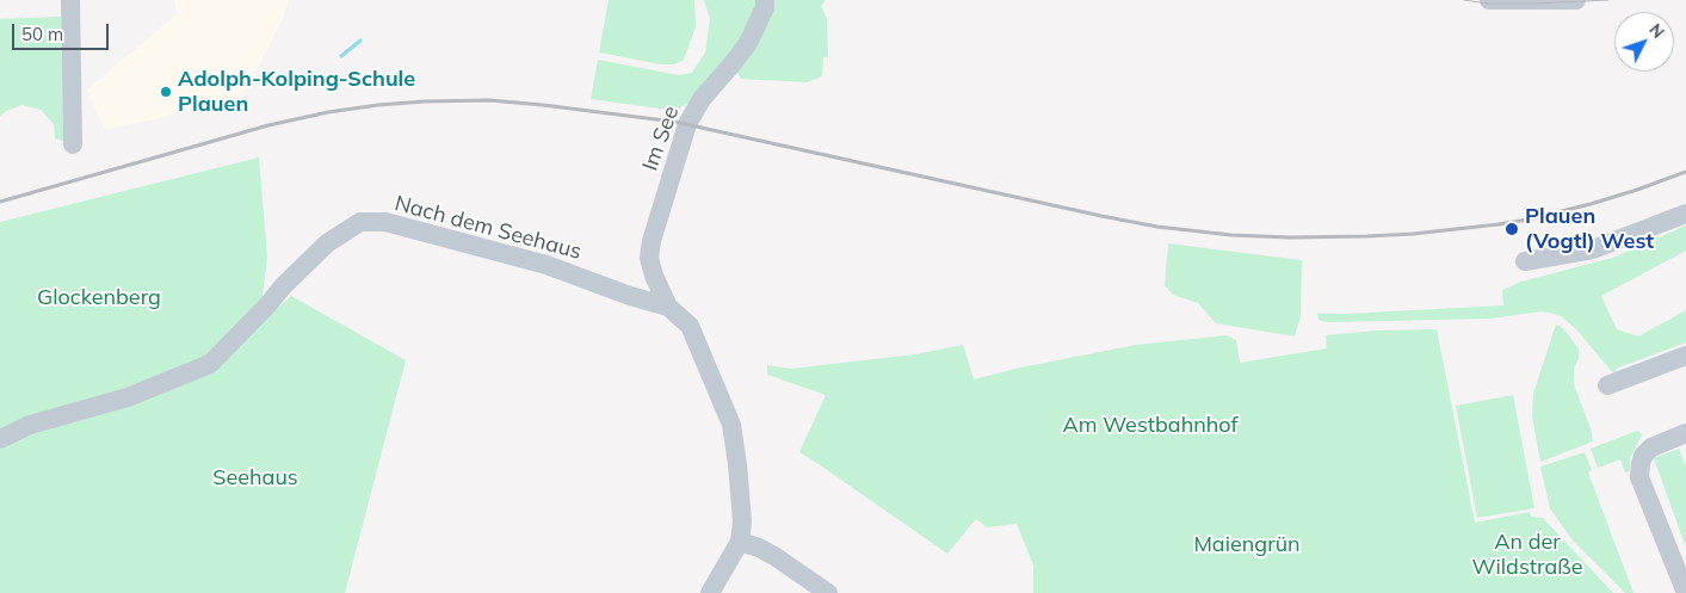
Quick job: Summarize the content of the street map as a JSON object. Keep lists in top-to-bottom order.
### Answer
{
  "streets": {
    "street": ["Im See", "Nach dem Seehaus"]
  },
  "crossings": [
    ["Im See", "Nach dem Seehaus"]
  ],
  "parks": [
    "Glockenberg",
    "Am Westbahnhof",
    "Seehaus",
    "An der Wildstraße",
    "Maiengrün"
  ],
  "places": ["Adolph-Kolping-Schule Plauen", "Plauen (Vogtl) West"],
  "scale_bar": "50 m",
  "north": "top right"
}
